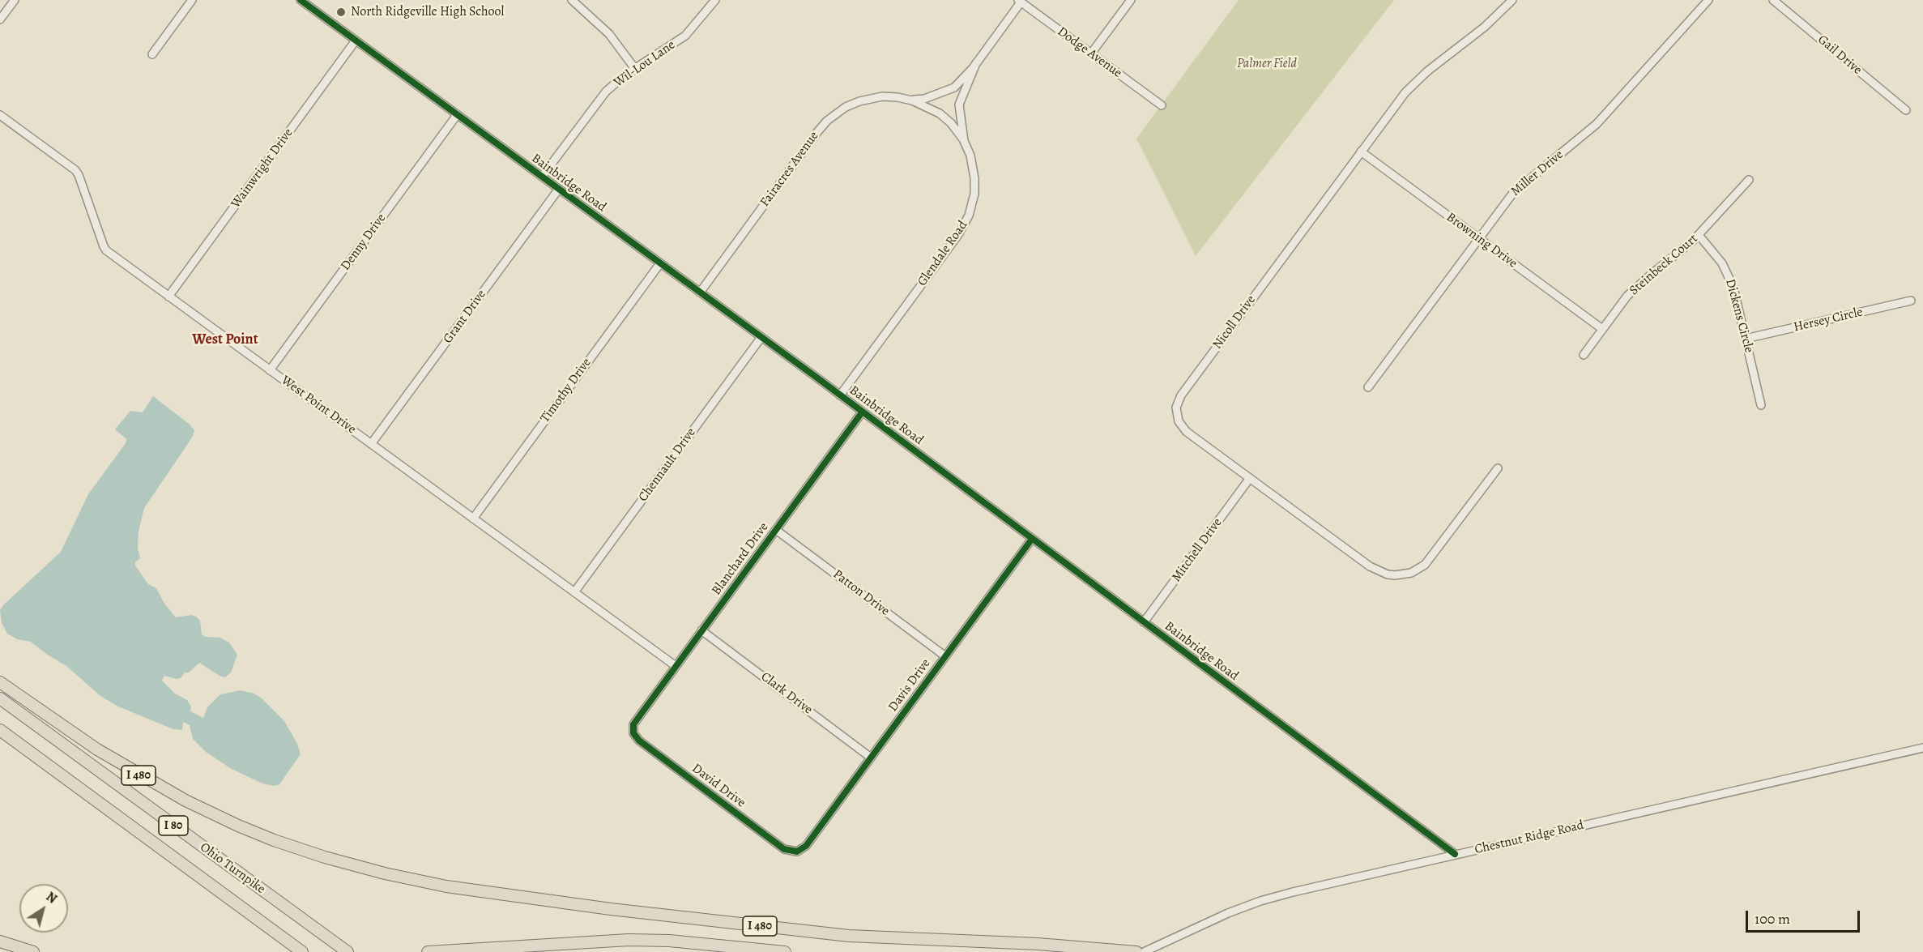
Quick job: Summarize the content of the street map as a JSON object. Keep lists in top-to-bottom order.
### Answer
{
  "streets": {
    "highway": ["I 480", "I 80", "Ohio Turnpike"],
    "street": [
      "Dodge Avenue",
      "Gail Drive",
      "Wil-Lou Lane",
      "Wainwright Drive",
      "Fairacres Avenue",
      "Miller Drive",
      "Bainbridge Road",
      "Browning Drive",
      "Denny Drive",
      "Glendale Road",
      "Steinbeck Court",
      "Dickens Circle",
      "Grant Drive",
      "Hersey Circle",
      "Nicoll Drive",
      "Timothy Drive",
      "West Point Drive",
      "Chennault Drive",
      "Mitchell Drive",
      "Blanchard Drive",
      "Patton Drive",
      "Davis Drive",
      "Clark Drive",
      "David Drive",
      "Chestnut Ridge Road"
    ]
  },
  "crossings": [
    ["Dodge Avenue", "Fairacres Avenue"],
    ["Wil-Lou Lane", "Bainbridge Road"],
    ["Wainwright Drive", "Bainbridge Road"],
    ["Wainwright Drive", "West Point Drive"],
    ["Fairacres Avenue", "Bainbridge Road"],
    ["Fairacres Avenue", "Glendale Road"],
    ["Miller Drive", "Browning Drive"],
    ["Bainbridge Road", "Denny Drive"],
    ["Bainbridge Road", "Glendale Road"],
    ["Bainbridge Road", "Grant Drive"],
    ["Bainbridge Road", "Timothy Drive"],
    ["Bainbridge Road", "Chennault Drive"],
    ["Bainbridge Road", "Mitchell Drive"],
    ["Bainbridge Road", "Blanchard Drive"],
    ["Bainbridge Road", "Davis Drive"],
    ["Bainbridge Road", "Chestnut Ridge Road"],
    ["Browning Drive", "Steinbeck Court"],
    ["Browning Drive", "Nicoll Drive"],
    ["Denny Drive", "West Point Drive"],
    ["Steinbeck Court", "Dickens Circle"],
    ["Dickens Circle", "Hersey Circle"],
    ["Grant Drive", "West Point Drive"],
    ["Nicoll Drive", "Mitchell Drive"],
    ["Timothy Drive", "West Point Drive"],
    ["West Point Drive", "Chennault Drive"],
    ["West Point Drive", "Blanchard Drive"],
    ["Blanchard Drive", "Patton Drive"],
    ["Blanchard Drive", "Clark Drive"],
    ["Blanchard Drive", "David Drive"],
    ["Patton Drive", "Davis Drive"],
    ["Davis Drive", "Clark Drive"],
    ["Davis Drive", "David Drive"]
  ],
  "districts": ["West Point"],
  "parks": ["Palmer Field"],
  "places": ["North Ridgeville High School"],
  "scale_bar": "100 m",
  "north": "top right"
}
